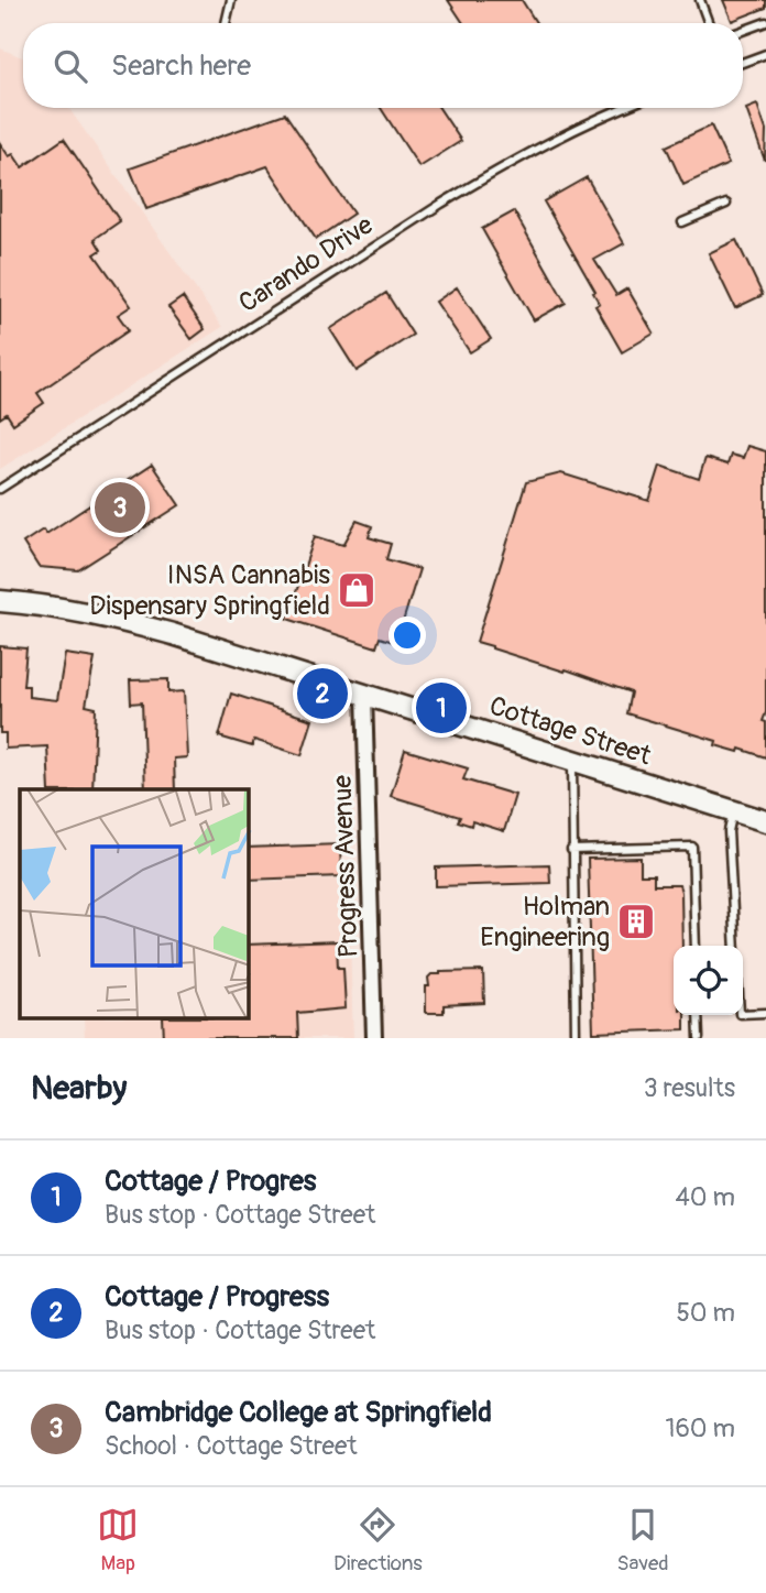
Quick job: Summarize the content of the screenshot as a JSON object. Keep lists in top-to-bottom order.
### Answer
{
  "streets": {
    "main road": ["Cottage Street"],
    "street": ["Progress Avenue"],
    "lane": ["Carando Drive"]
  },
  "crossings": [
    ["Cottage Street", "Progress Avenue"]
  ],
  "places": {
    "shop": ["INSA Cannabis Dispensary Springfield"],
    "building": ["Holman Engineering"]
  },
  "page": {
    "search": "Search here",
    "pins": ["3", "2", "1"],
    "heading": ["Nearby", "3 results"],
    "list": [
      {
        "mark": "1",
        "name": "Cottage / Progres",
        "note": "Bus stop · Cottage Street",
        "value": "40 m"
      },
      {
        "mark": "2",
        "name": "Cottage / Progress",
        "note": "Bus stop · Cottage Street",
        "value": "50 m"
      },
      {
        "mark": "3",
        "name": "Cambridge College at Springfield",
        "note": "School · Cottage Street",
        "value": "160 m"
      }
    ],
    "nav": ["Map", "Directions", "Saved"]
  }
}
